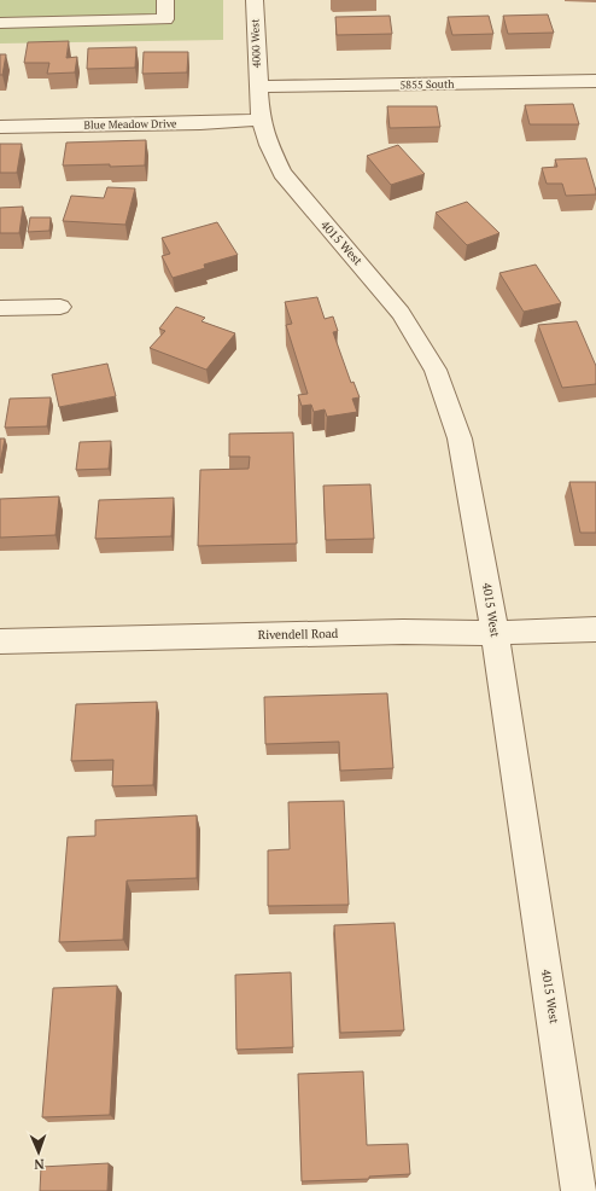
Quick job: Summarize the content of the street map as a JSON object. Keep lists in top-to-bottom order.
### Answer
{
  "streets": {
    "street": [
      "4000 West",
      "5855 South",
      "Blue Meadow Drive",
      "4015 West",
      "Rivendell Road"
    ]
  },
  "crossings": [
    ["4000 West", "5855 South"],
    ["4000 West", "4015 West"],
    ["5855 South", "4015 West"],
    ["Blue Meadow Drive", "4015 West"],
    ["4015 West", "Rivendell Road"]
  ],
  "north": "bottom"
}
